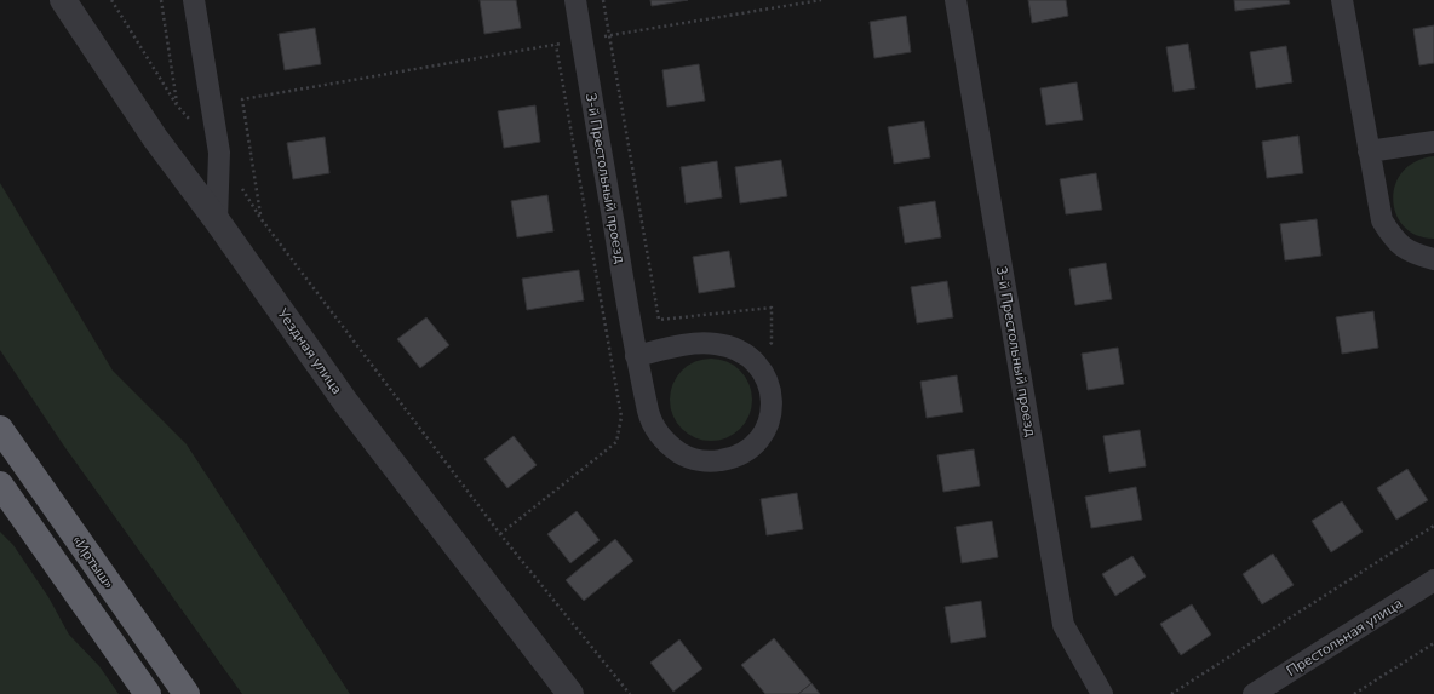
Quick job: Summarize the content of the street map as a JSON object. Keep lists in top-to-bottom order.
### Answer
{
  "streets": {
    "highway": ["«Иртыш»"],
    "street": ["3-й Престольный проезд", "Уездная улица", "Престольная улица"]
  }
}
